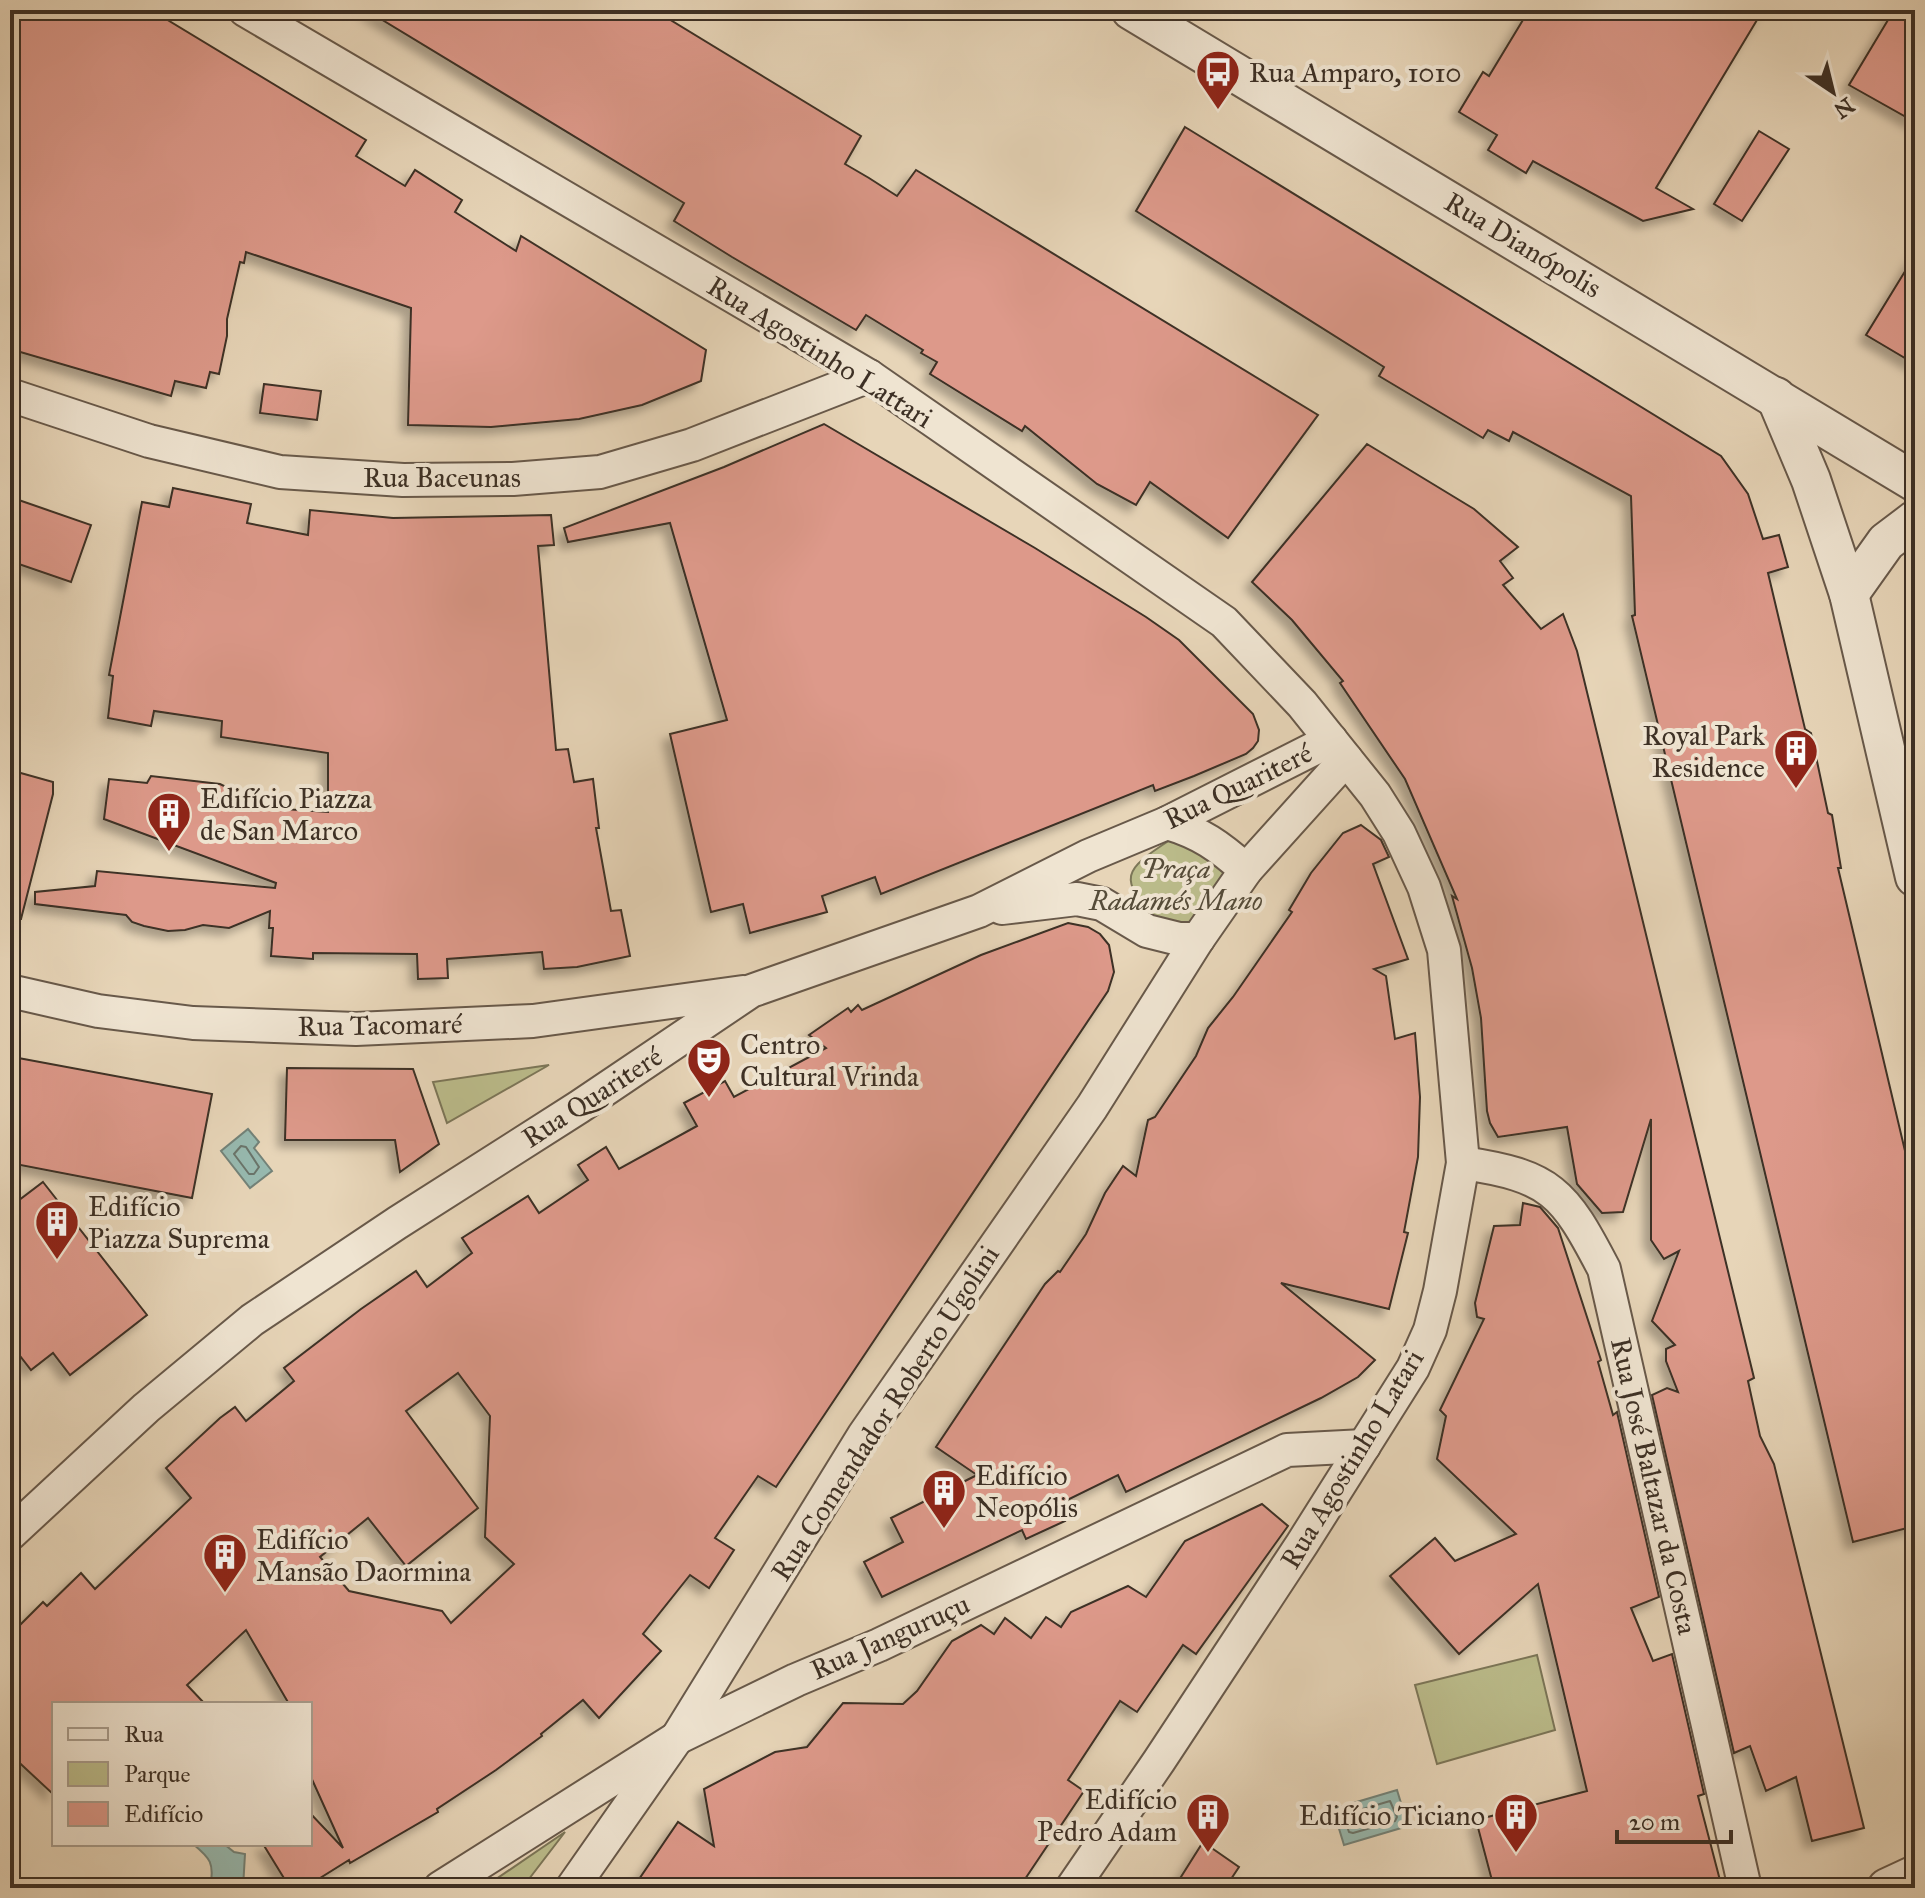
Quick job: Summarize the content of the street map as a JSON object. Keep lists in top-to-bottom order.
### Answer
{
  "streets": {
    "street": [
      "Rua Dianópolis",
      "Rua Agostinho Lattari",
      "Rua Baceunas",
      "Rua Quariteré",
      "Rua Tacomaré",
      "Rua Comendador Roberto Ugolini",
      "Rua Agostinho Latari",
      "Rua José Baltazar da Costa",
      "Rua Janguruçu"
    ]
  },
  "crossings": [
    ["Rua Agostinho Lattari", "Rua Baceunas"],
    ["Rua Agostinho Lattari", "Rua Quariteré"],
    ["Rua Agostinho Lattari", "Rua Comendador Roberto Ugolini"],
    ["Rua Agostinho Lattari", "Rua Agostinho Latari"],
    ["Rua Quariteré", "Rua Tacomaré"],
    ["Rua Quariteré", "Rua Comendador Roberto Ugolini"],
    ["Rua Quariteré", "Rua Agostinho Latari"],
    ["Rua Comendador Roberto Ugolini", "Rua Agostinho Latari"],
    ["Rua Comendador Roberto Ugolini", "Rua Janguruçu"],
    ["Rua Agostinho Latari", "Rua José Baltazar da Costa"],
    ["Rua Agostinho Latari", "Rua Janguruçu"]
  ],
  "parks": ["Praça Radamés Mano"],
  "places": {
    "bus stop": ["Rua Amparo, 1010"],
    "building": [
      "Royal Park Residence",
      "Edifício Piazza de San Marco",
      "Edifício Piazza Suprema",
      "Edifício Neopólis",
      "Edifício Mansão Daormina",
      "Edifício Pedro Adam",
      "Edifício Ticiano"
    ],
    "theatre": ["Centro Cultural Vrinda"]
  },
  "legend": ["Rua", "Parque", "Edifício"],
  "scale_bar": "20 m",
  "north": "bottom right"
}
